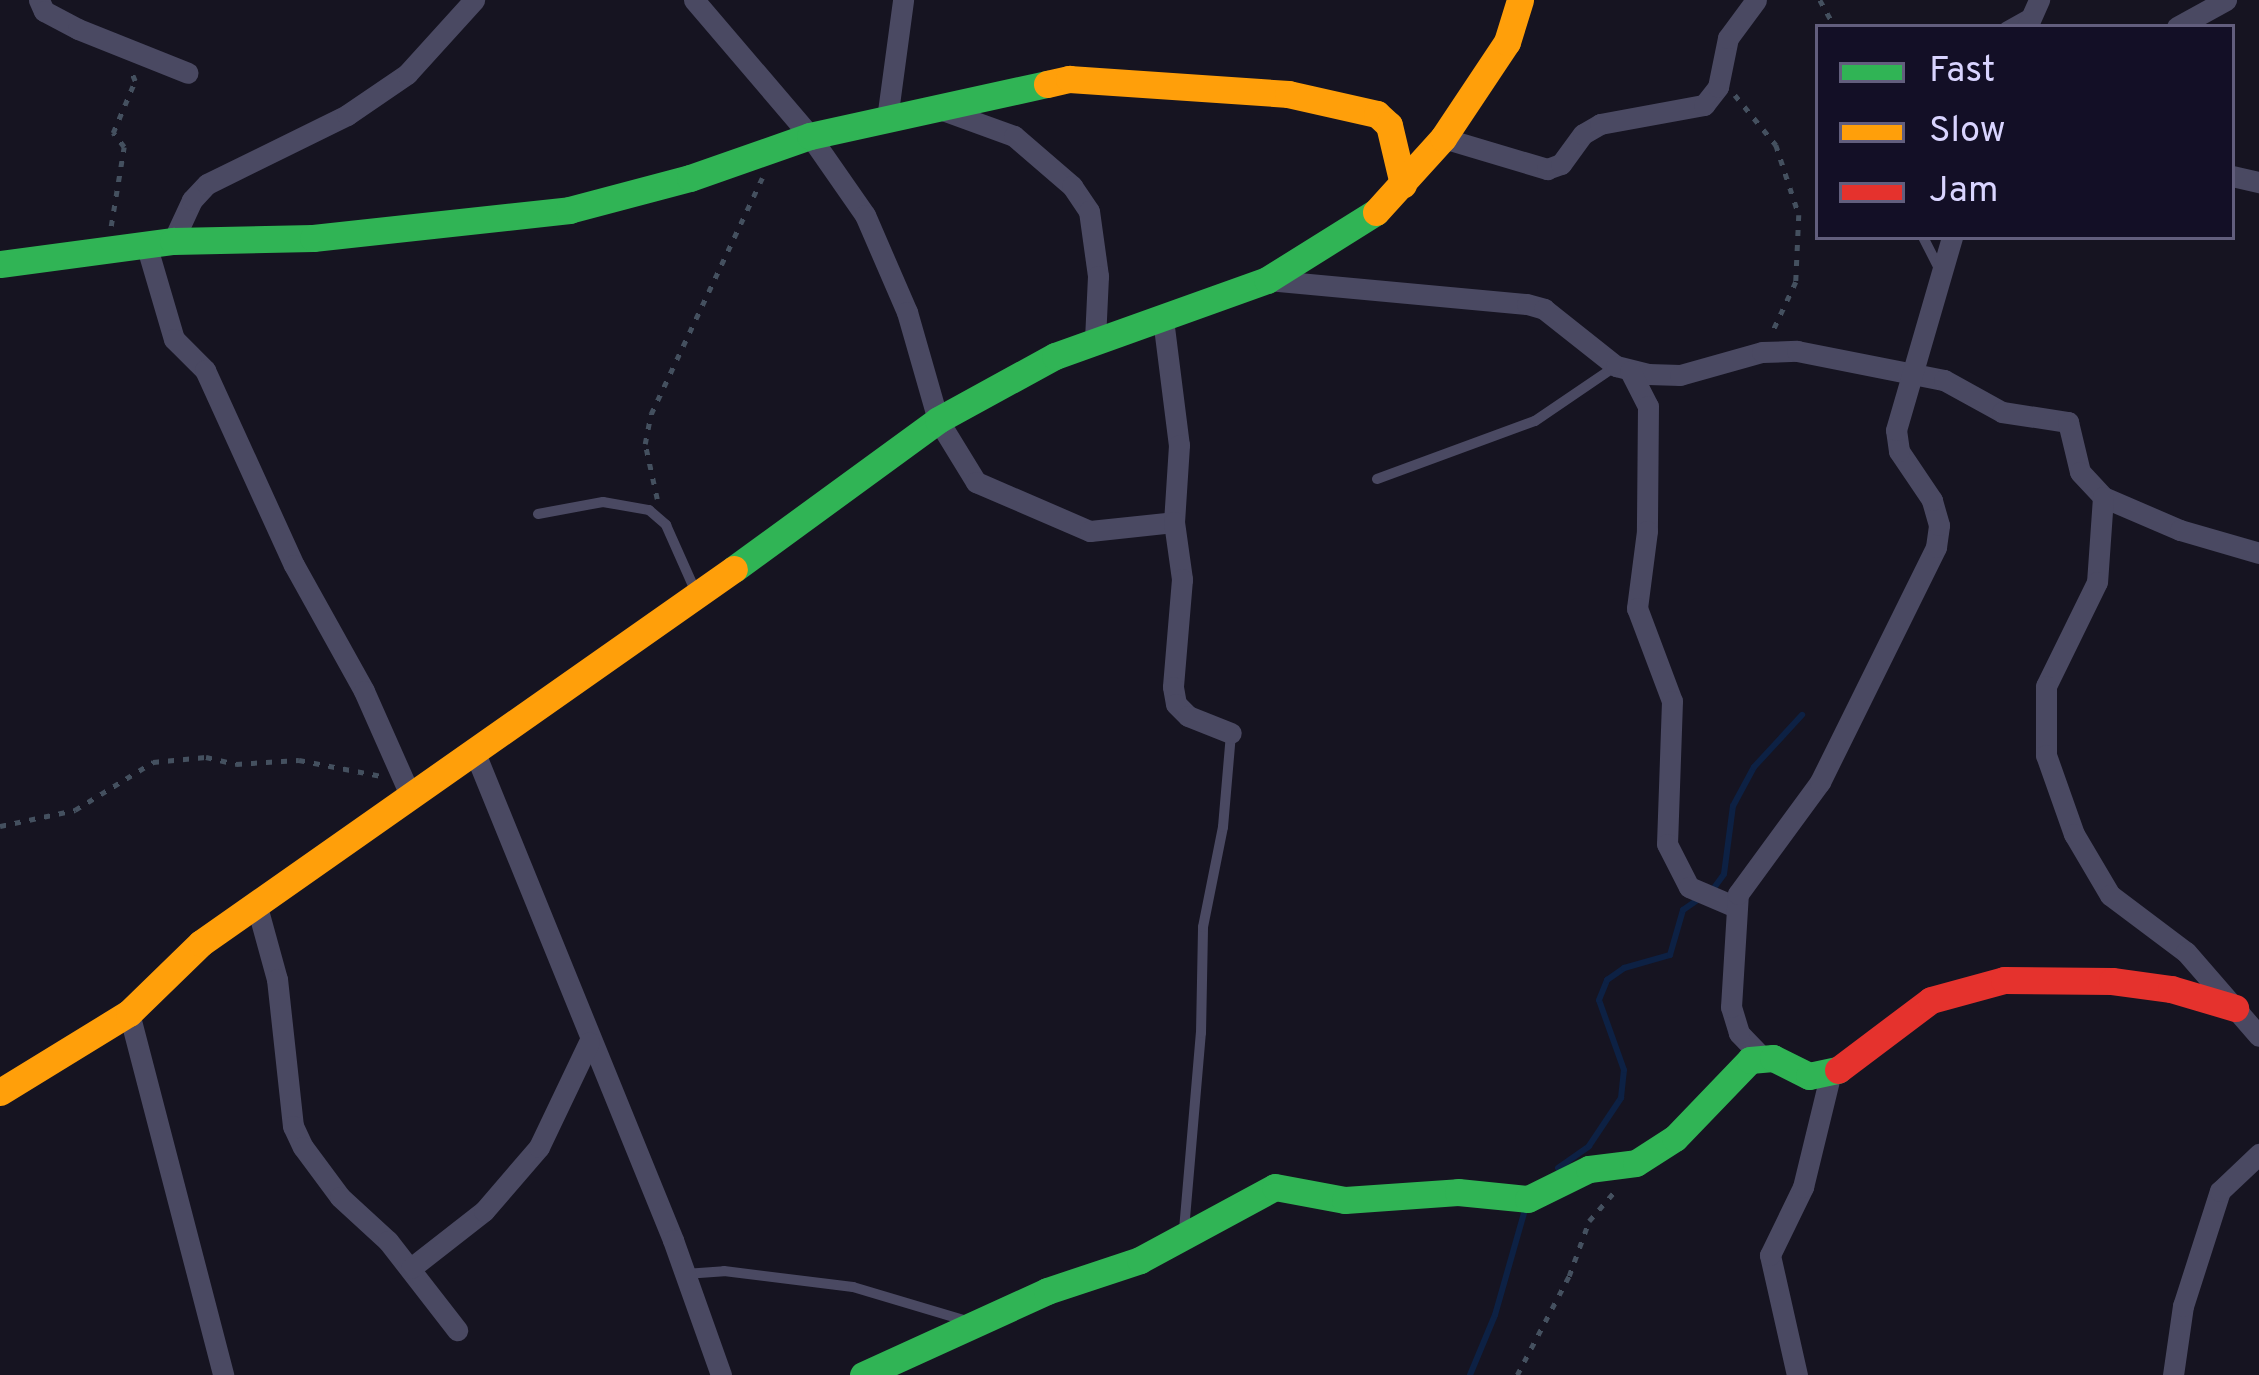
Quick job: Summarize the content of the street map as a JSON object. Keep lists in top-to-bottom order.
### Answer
{
  "legend": ["Fast", "Slow", "Jam"]
}
